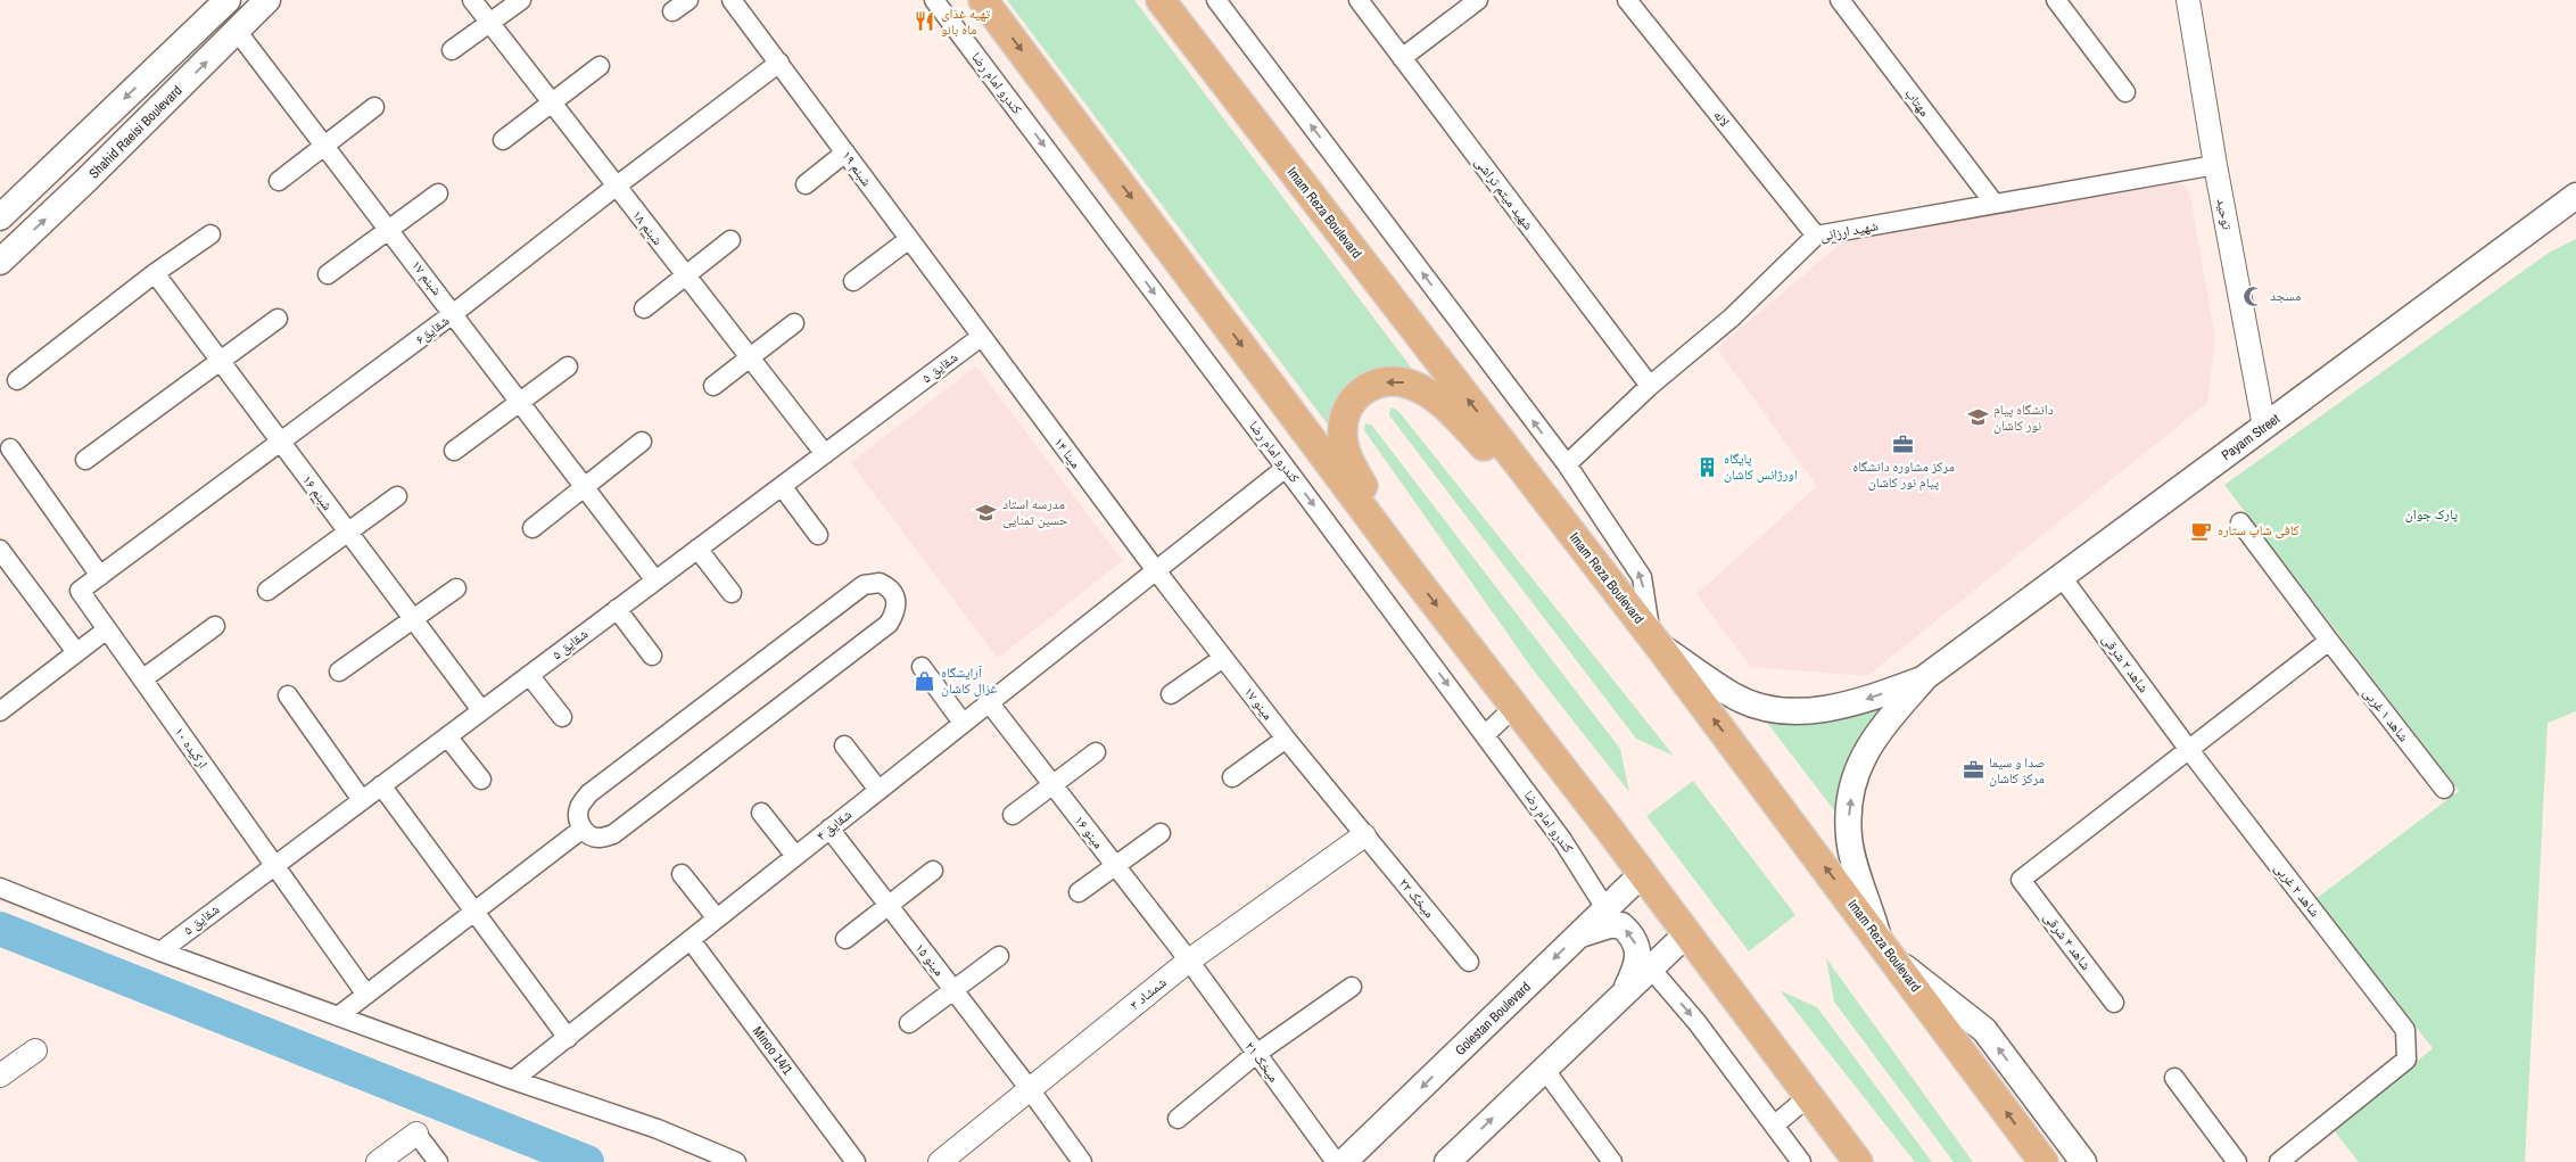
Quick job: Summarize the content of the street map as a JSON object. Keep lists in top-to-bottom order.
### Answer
{
  "streets": {
    "main road": [
      "Shahid Raeisi Boulevard",
      "Imam Reza Boulevard",
      "Payam Street",
      "Golestan Boulevard"
    ],
    "street": [
      "کندرو امام رضا",
      "مهتاب",
      "لاله",
      "شبنم ۱۹",
      "شهید میثم تراشی",
      "توحید",
      "شبنم ۱۸",
      "شهید ارزانی",
      "شبنم ۱۷",
      "شقایق۶",
      "شقایق ۵",
      "مینا ۱۴",
      "شبنم ۱۶",
      "شاهد ۲ شرقی",
      "مینو ۱۷",
      "شاهد ۱ غربی",
      "ارکیده ۱۰",
      "شقایق ۴",
      "مینو ۱۶",
      "شاهد ۲ غربی",
      "میخک ۲۲",
      "شاهد ۴ شرقی",
      "مینو ۱۵",
      "شمشاد ۳",
      "Minoo 14/1",
      "میخک ۲۱"
    ]
  },
  "crossings": [
    ["کندرو امام رضا", "شقایق ۴"],
    ["کندرو امام رضا", "Golestan Boulevard"],
    ["مهتاب", "شهید ارزانی"],
    ["لاله", "شهید ارزانی"],
    ["Shahid Raeisi Boulevard", "شبنم ۱۷"],
    ["شبنم ۱۹", "شقایق۶"],
    ["شبنم ۱۹", "شقایق ۵"],
    ["شبنم ۱۹", "مینا ۱۴"],
    ["شهید میثم تراشی", "شهید ارزانی"],
    ["توحید", "شهید ارزانی"],
    ["توحید", "Payam Street"],
    ["شبنم ۱۸", "شقایق۶"],
    ["شبنم ۱۸", "شقایق ۵"],
    ["شبنم ۱۷", "شقایق۶"],
    ["شبنم ۱۷", "شقایق ۵"],
    ["شقایق۶", "شبنم ۱۶"],
    ["شقایق۶", "ارکیده ۱۰"],
    ["شقایق ۵", "مینا ۱۴"],
    ["شقایق ۵", "شبنم ۱۶"],
    ["شقایق ۵", "ارکیده ۱۰"],
    ["Payam Street", "شاهد ۲ شرقی"],
    ["مینا ۱۴", "مینو ۱۷"],
    ["مینا ۱۴", "شقایق ۴"],
    ["شاهد ۲ شرقی", "شاهد ۲ غربی"],
    ["شاهد ۲ شرقی", "شاهد ۴ شرقی"],
    ["مینو ۱۷", "شقایق ۴"],
    ["مینو ۱۷", "میخک ۲۲"],
    ["مینو ۱۷", "شمشاد ۳"],
    ["شقایق ۴", "مینو ۱۶"],
    ["شقایق ۴", "مینو ۱۵"],
    ["شقایق ۴", "Minoo 14/1"],
    ["مینو ۱۶", "شمشاد ۳"],
    ["مینو ۱۶", "میخک ۲۱"],
    ["شاهد ۲ غربی", "شاهد ۴ شرقی"],
    ["میخک ۲۲", "شمشاد ۳"],
    ["مینو ۱۵", "شمشاد ۳"],
    ["شمشاد ۳", "میخک ۲۱"]
  ],
  "one_way": ["کندرو امام رضا"],
  "parks": ["پارک جوان"],
  "places": {
    "restaurant": ["تهیه غذای ماه بانو"],
    "mosque": ["مسجد"],
    "school or university": ["دانشگاه پیام نور کاشان", "مدرسه استاد حسین تمنایی"],
    "office": ["مرکز مشاوره دانشگاه پیام نور کاشان", "صدا و سیما مرکز کاشان"],
    "building": ["پایگاه اورژانس کاشان"],
    "cafe": ["کافی شاپ ستاره"],
    "shop": ["آرایشگاه غزال کاشان"]
  }
}
